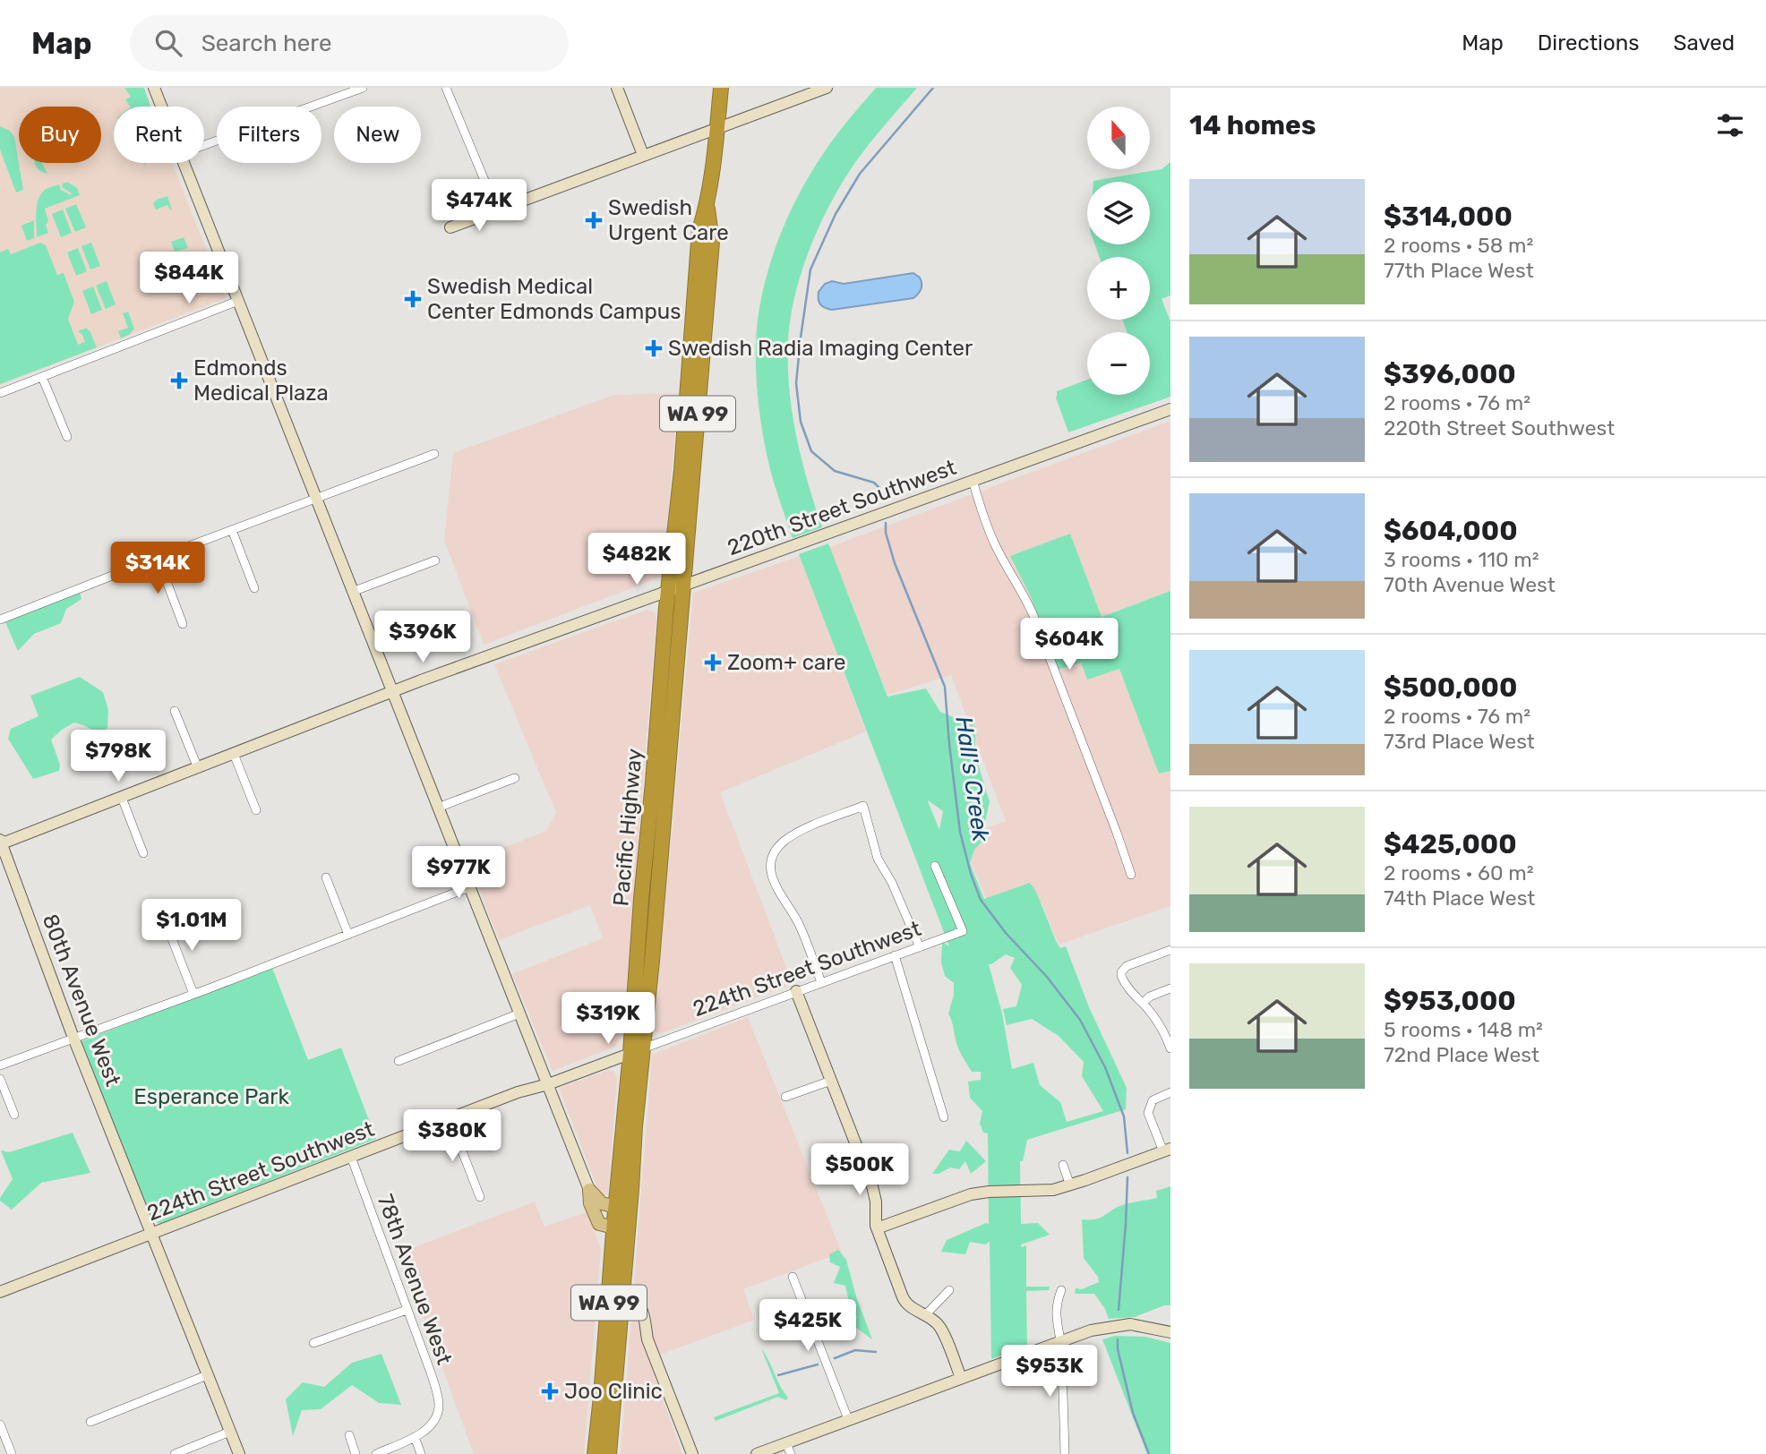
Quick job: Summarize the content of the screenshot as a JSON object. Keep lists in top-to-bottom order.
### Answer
{
  "streets": {
    "highway": ["WA 99", "Pacific Highway"],
    "street": [
      "220th Street Southwest",
      "224th Street Southwest",
      "80th Avenue West",
      "78th Avenue West"
    ]
  },
  "crossings": [
    ["220th Street Southwest", "Pacific Highway"],
    ["220th Street Southwest", "80th Avenue West"],
    ["Pacific Highway", "224th Street Southwest"],
    ["224th Street Southwest", "80th Avenue West"],
    ["224th Street Southwest", "78th Avenue West"]
  ],
  "water": ["Hall's Creek"],
  "parks": ["Esperance Park"],
  "places": {
    "health": [
      "Swedish Urgent Care",
      "Swedish Medical Center Edmonds Campus",
      "Swedish Radia Imaging Center",
      "Edmonds Medical Plaza",
      "Zoom+ care",
      "Joo Clinic"
    ]
  },
  "north": "top",
  "page": {
    "header": "Map",
    "search": "Search here",
    "nav": ["Map", "Directions", "Saved"],
    "heading": "14 homes",
    "map_buttons": ["+", "−"],
    "chip": [
      "Buy",
      "Rent",
      "Filters",
      "New"
    ],
    "list": [
      {
        "name": "$314,000",
        "note": "2 rooms · 58 m² · 77th Place West"
      },
      {
        "name": "$396,000",
        "note": "2 rooms · 76 m² · 220th Street Southwest"
      },
      {
        "name": "$604,000",
        "note": "3 rooms · 110 m² · 70th Avenue West"
      },
      {
        "name": "$500,000",
        "note": "2 rooms · 76 m² · 73rd Place West"
      },
      {
        "name": "$425,000",
        "note": "2 rooms · 60 m² · 74th Place West"
      },
      {
        "name": "$953,000",
        "note": "5 rooms · 148 m² · 72nd Place West"
      }
    ],
    "price": [
      "$474K",
      "$844K",
      "$482K",
      "$314K",
      "$396K",
      "$604K",
      "$798K",
      "$977K",
      "$1.01M",
      "$319K",
      "$380K",
      "$500K",
      "$425K",
      "$953K"
    ]
  }
}
